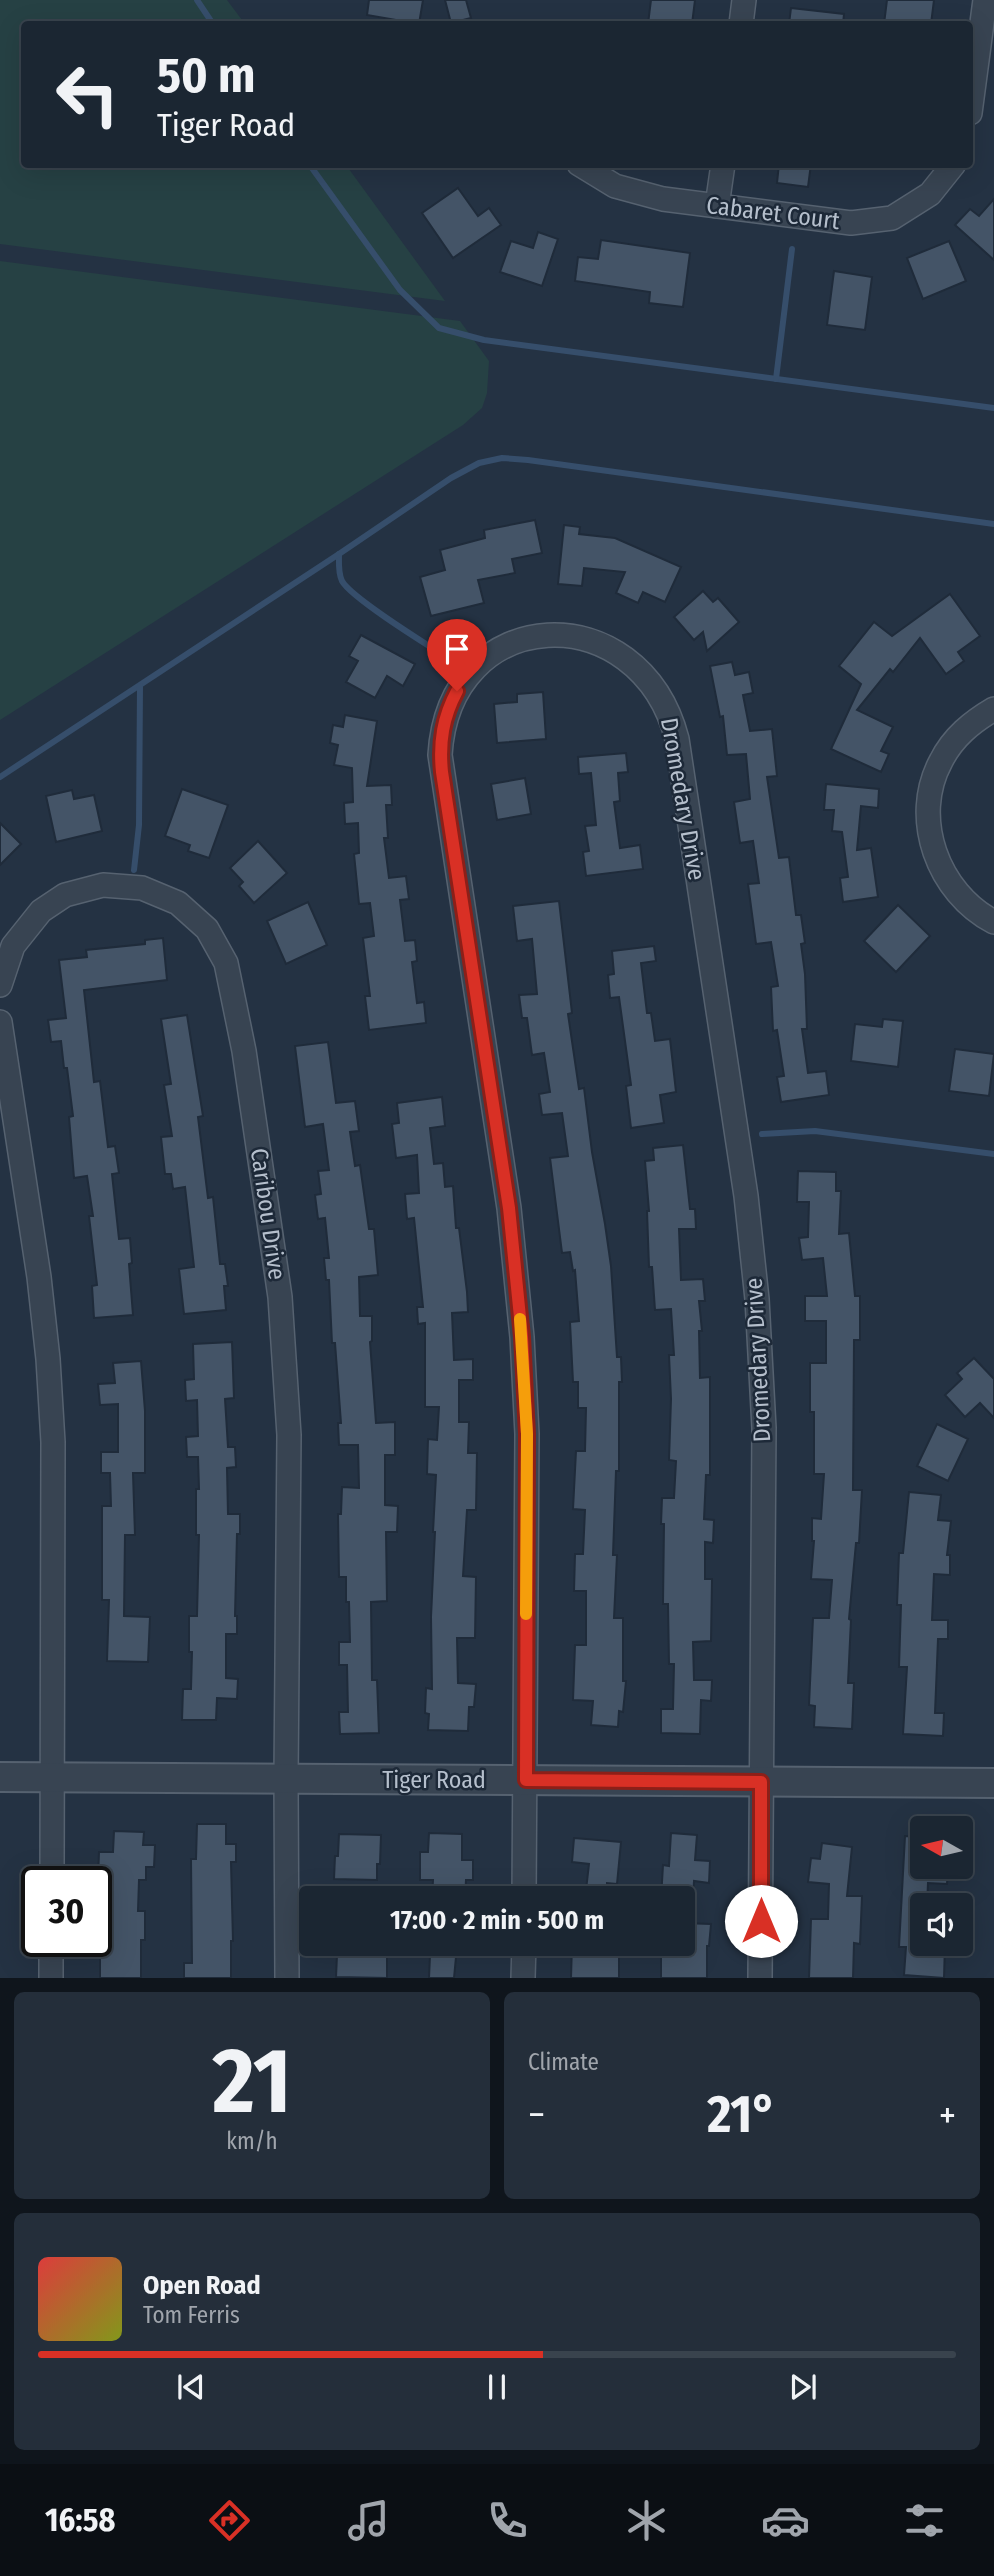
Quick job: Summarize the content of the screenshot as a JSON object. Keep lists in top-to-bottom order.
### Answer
{
  "streets": {
    "street": [
      "Cabaret Court",
      "Dromedary Drive",
      "Caribou Drive",
      "Tiger Road"
    ]
  },
  "crossings": [
    ["Dromedary Drive", "Tiger Road"],
    ["Caribou Drive", "Tiger Road"]
  ],
  "north": "left",
  "page": {
    "turn": ["50 m", "Tiger Road"],
    "limit": "30",
    "trip": "17:00 · 2 min · 500 m",
    "tile": [
      ["21", "km/h"],
      "Climate"
    ],
    "heat": ["−", "21°", "+"],
    "song": ["Open Road", "Tom Ferris"],
    "tabs": "16:58"
  }
}
